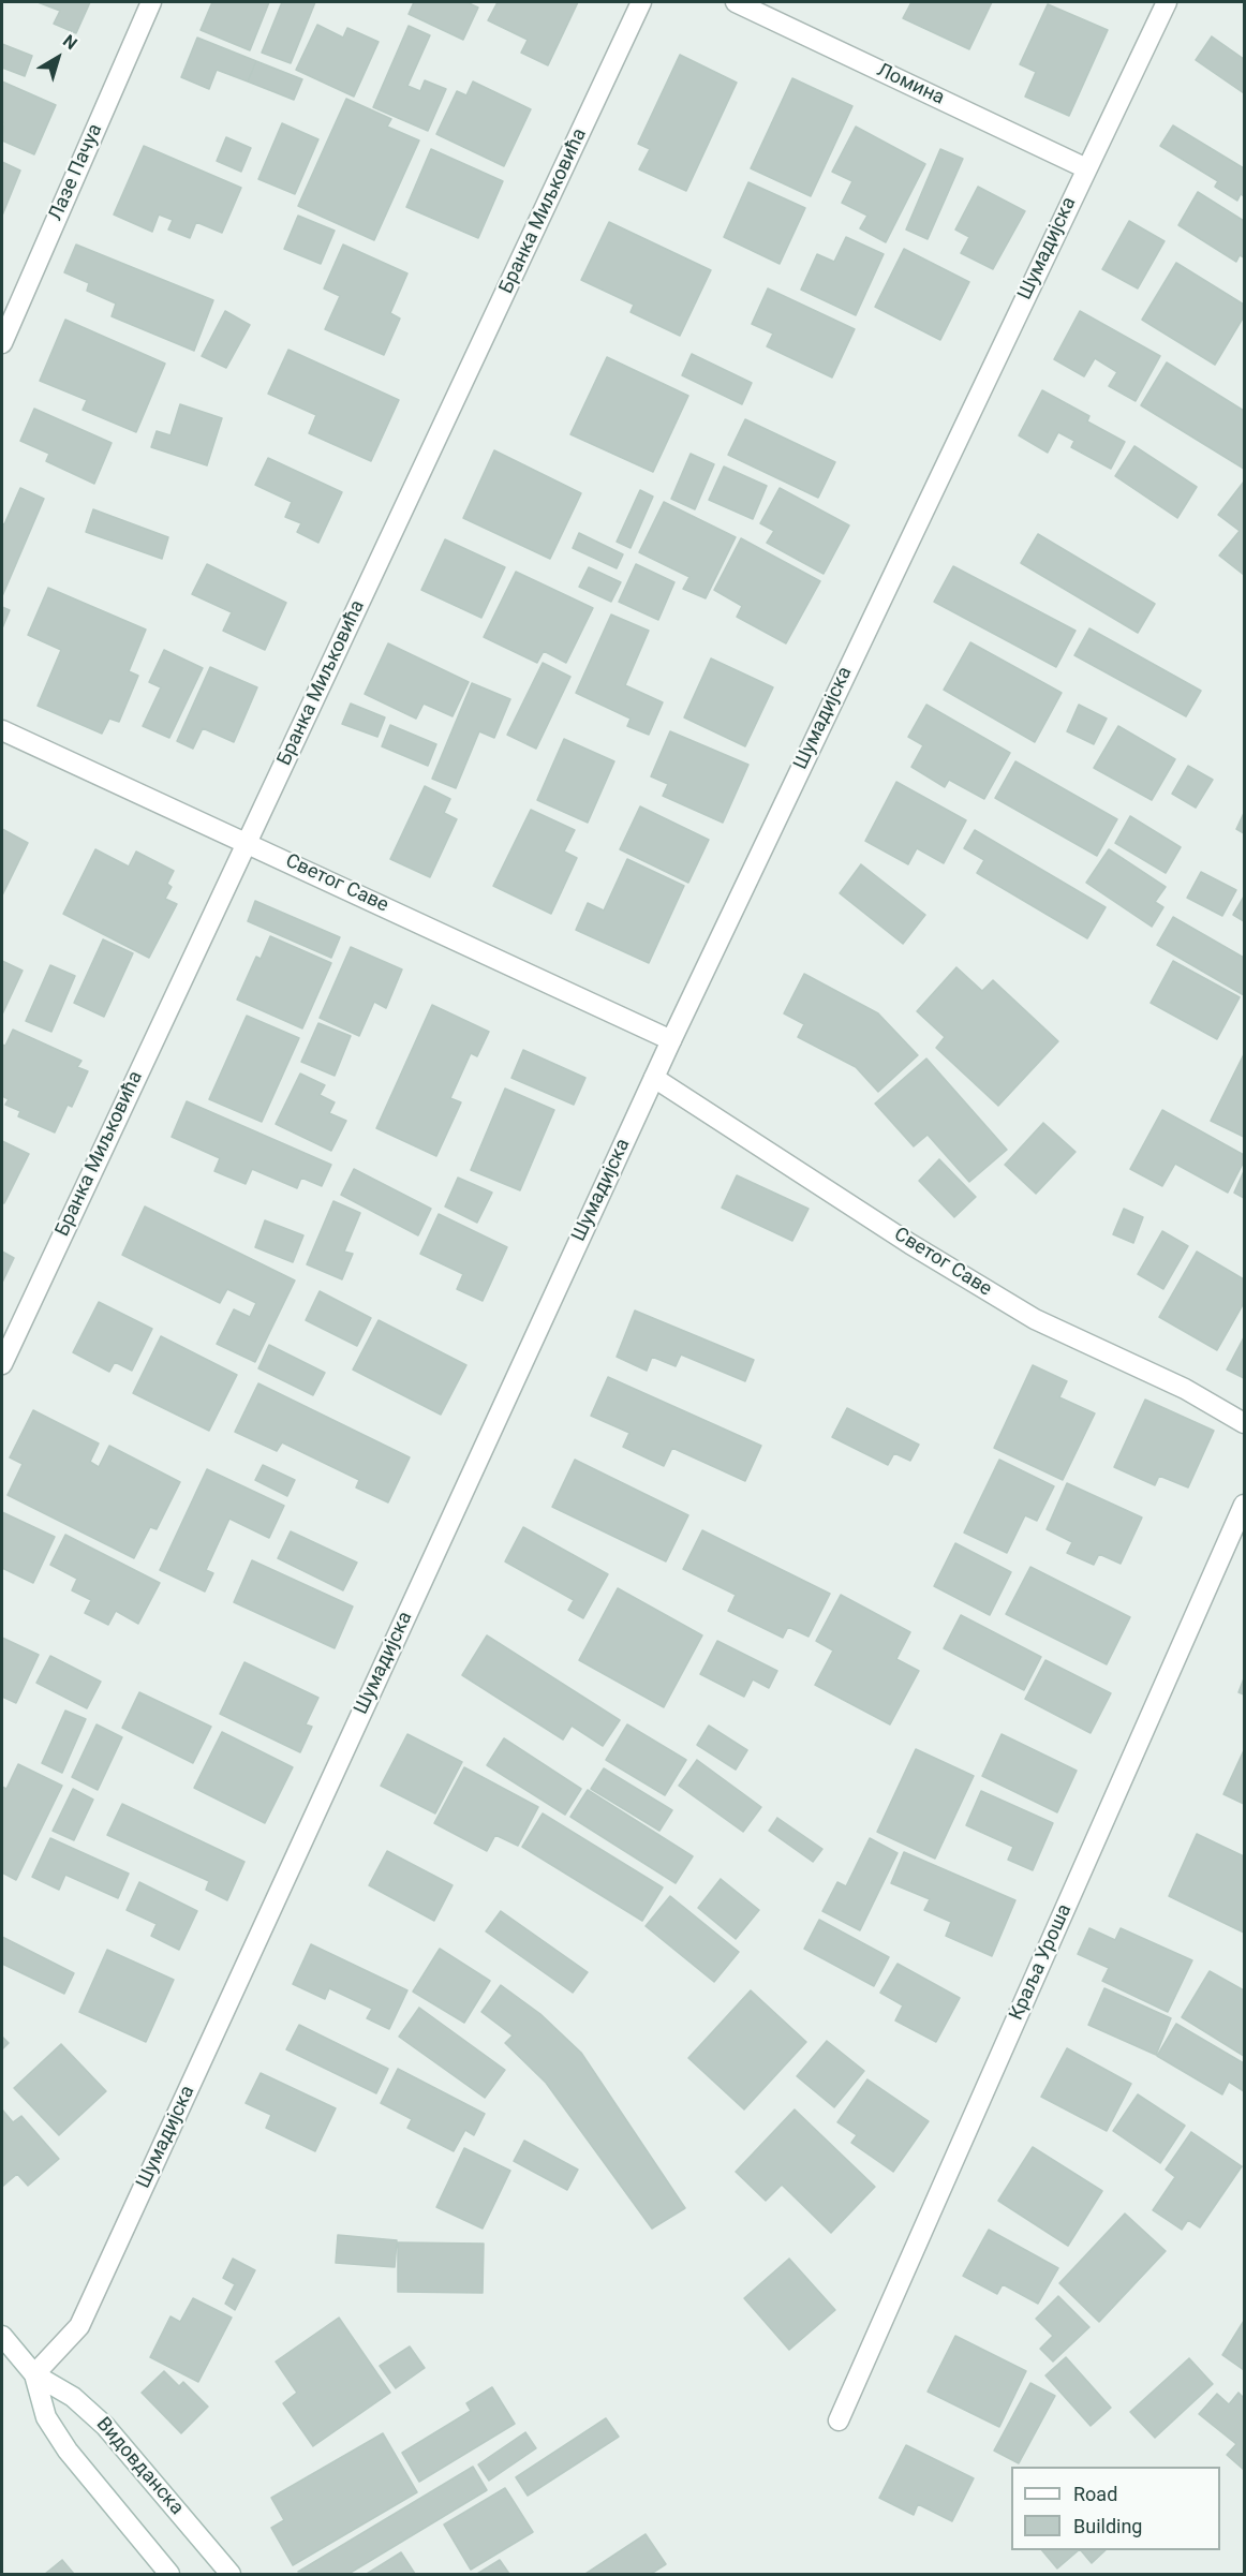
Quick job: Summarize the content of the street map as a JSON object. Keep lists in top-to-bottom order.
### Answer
{
  "streets": {
    "street": [
      "Ломина",
      "Лазе Пачуа",
      "Бранка Миљковића",
      "Шумадијска",
      "Светог Саве",
      "Краља Уроша",
      "Видовданска"
    ]
  },
  "crossings": [
    ["Ломина", "Шумадијска"],
    ["Бранка Миљковића", "Светог Саве"],
    ["Шумадијска", "Светог Саве"],
    ["Шумадијска", "Видовданска"]
  ],
  "legend": ["Road", "Building"],
  "north": "top right"
}
